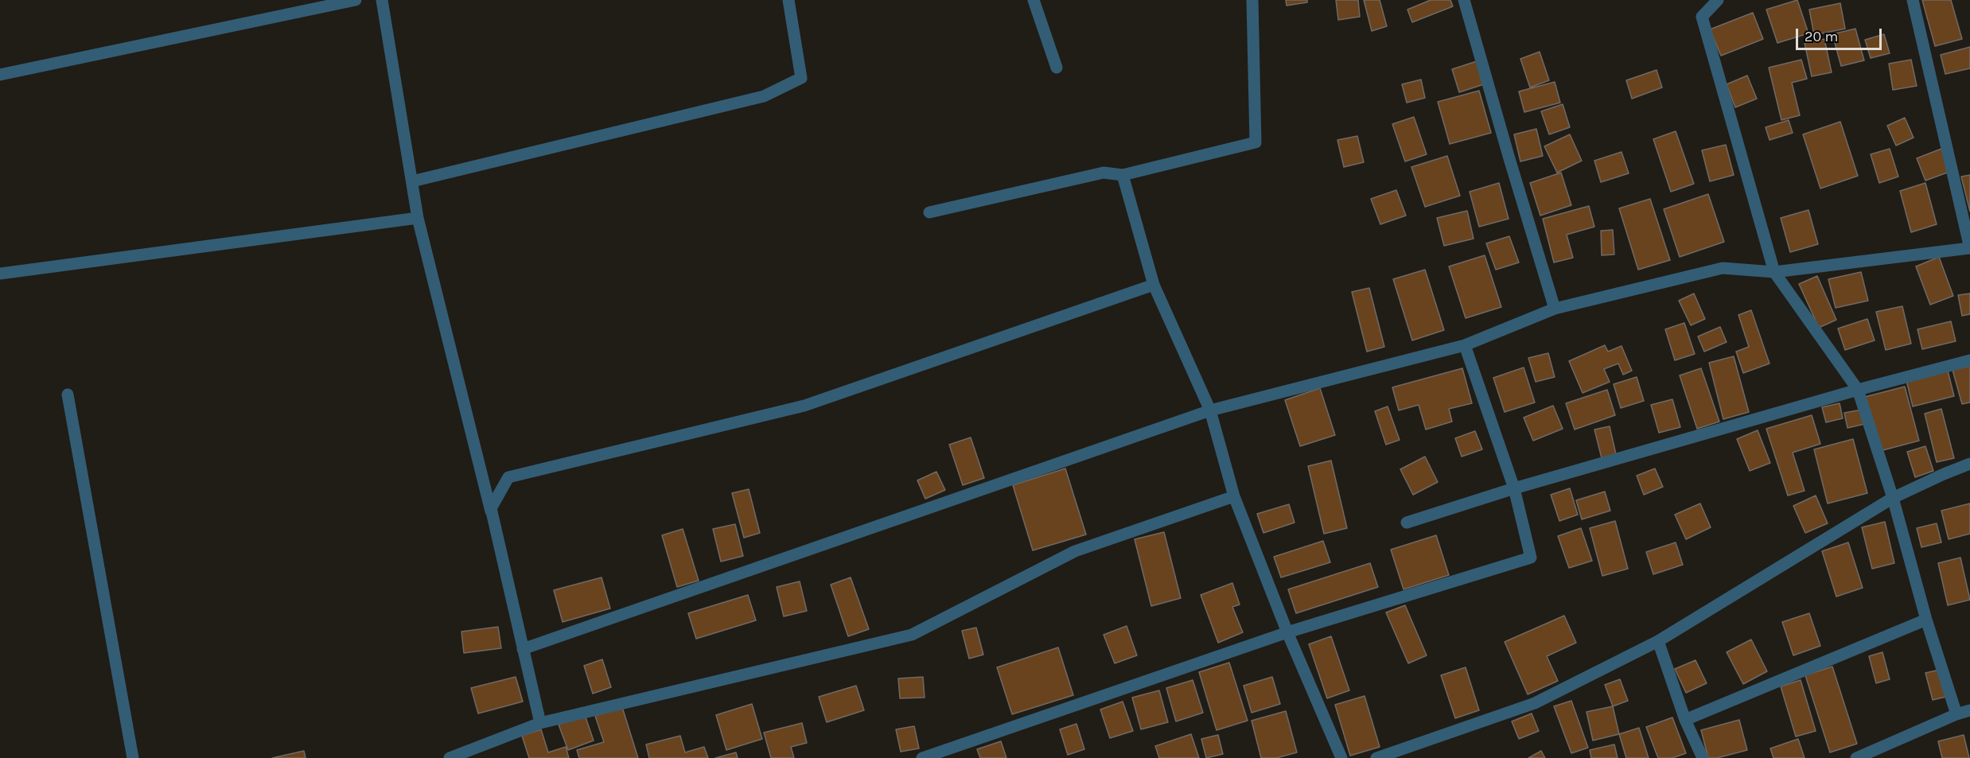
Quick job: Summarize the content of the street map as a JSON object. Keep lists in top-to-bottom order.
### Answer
{
  "scale_bar": "20 m"
}
